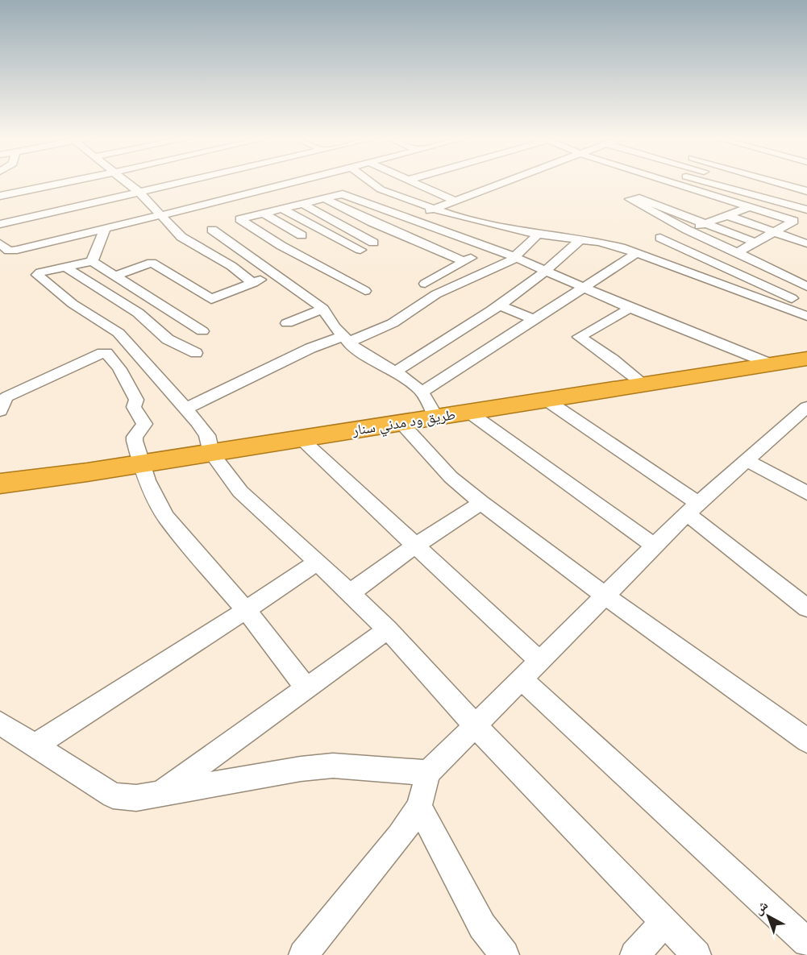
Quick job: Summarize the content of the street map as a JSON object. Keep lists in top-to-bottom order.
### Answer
{
  "streets": {
    "highway": ["طريق ود مدني سنار"]
  },
  "north": "top left"
}
